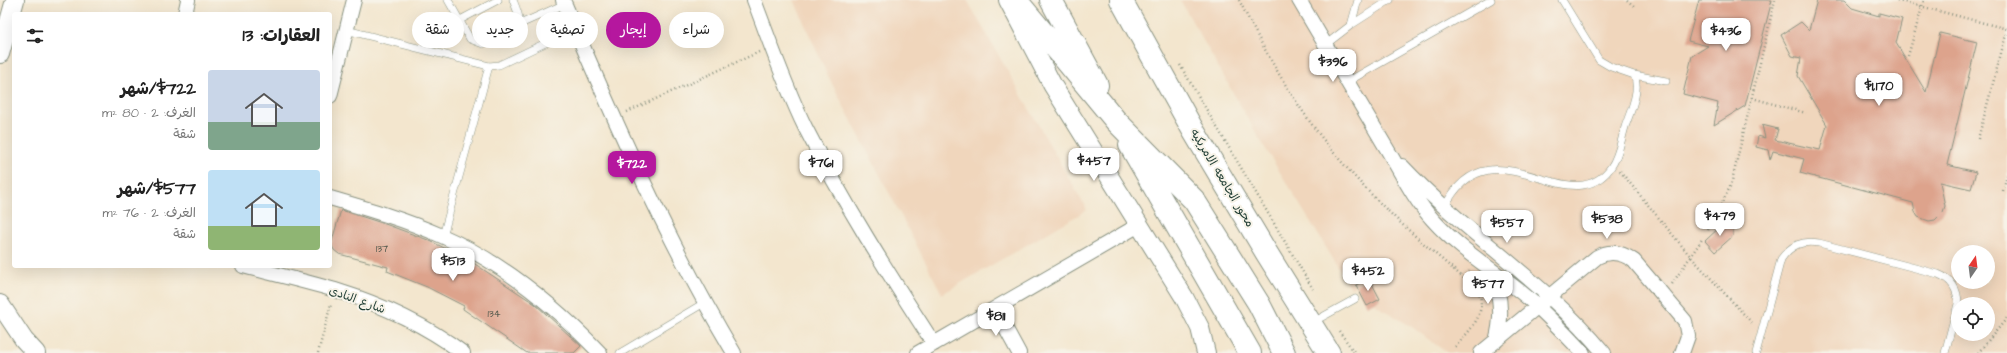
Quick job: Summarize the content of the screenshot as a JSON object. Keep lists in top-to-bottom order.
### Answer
{
  "streets": {
    "main road": ["محور الجامعه الامريكيه"],
    "street": ["شارع النادى"]
  },
  "house_numbers": ["137", "134"],
  "north": "top",
  "page": {
    "chip": [
      "شراء",
      "إيجار",
      "تصفية",
      "جديد",
      "شقة"
    ],
    "heading": "العقارات: 13",
    "price": [
      "$436",
      "$396",
      "$1,170",
      "$457",
      "$761",
      "$722",
      "$479",
      "$538",
      "$557",
      "$513",
      "$452",
      "$577",
      "$811"
    ],
    "list": [
      {
        "name": "$722/شهر",
        "note": "الغرف: 2 · 80 m² · شقة"
      },
      {
        "name": "$577/شهر",
        "note": "الغرف: 2 · 76 m² · شقة"
      }
    ]
  }
}
